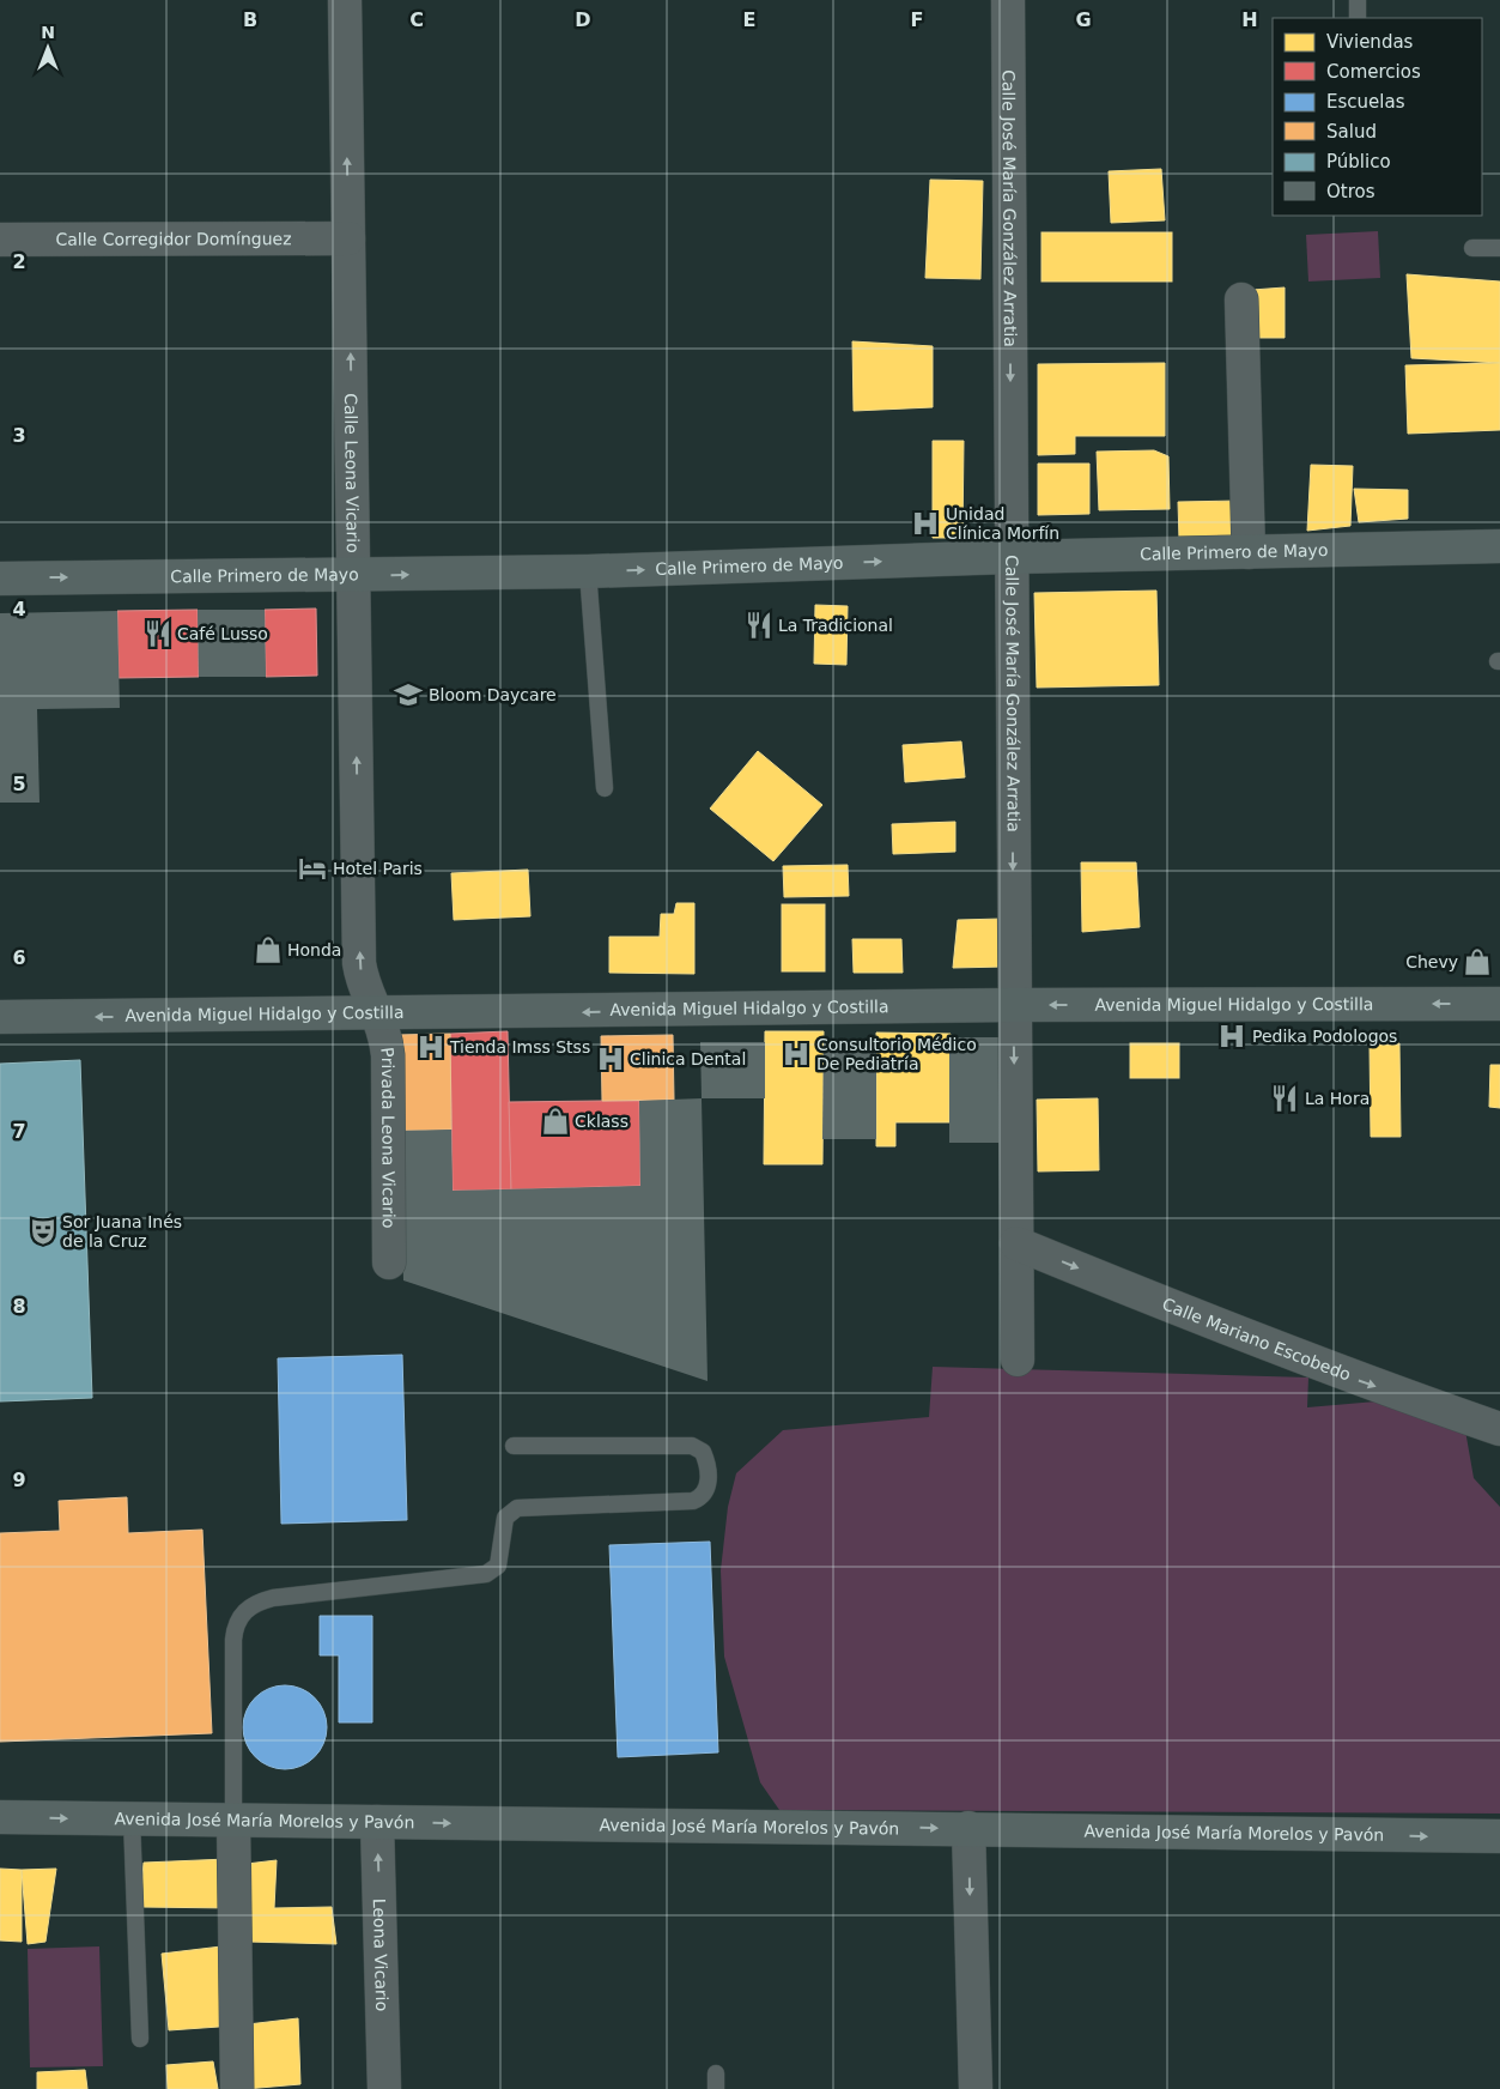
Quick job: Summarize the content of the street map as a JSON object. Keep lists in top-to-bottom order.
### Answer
{
  "streets": {
    "main road": ["Calle Primero de Mayo", "Avenida Miguel Hidalgo y Costilla", "Avenida José María Morelos y Pavón"],
    "street": [
      "Calle José María González Arratia",
      "Calle Corregidor Domínguez",
      "Calle Leona Vicario",
      "Privada Leona Vicario",
      "Calle Mariano Escobedo",
      "Leona Vicario"
    ]
  },
  "crossings": [
    ["Calle José María González Arratia", "Calle Primero de Mayo"],
    ["Calle José María González Arratia", "Avenida Miguel Hidalgo y Costilla"],
    ["Calle José María González Arratia", "Calle Mariano Escobedo"],
    ["Calle Corregidor Domínguez", "Calle Leona Vicario"],
    ["Calle Leona Vicario", "Calle Primero de Mayo"],
    ["Calle Leona Vicario", "Avenida Miguel Hidalgo y Costilla"],
    ["Calle Leona Vicario", "Privada Leona Vicario"],
    ["Avenida Miguel Hidalgo y Costilla", "Privada Leona Vicario"],
    ["Avenida José María Morelos y Pavón", "Leona Vicario"]
  ],
  "one_way": [
    "Calle José María González Arratia",
    "Calle Leona Vicario",
    "Calle Primero de Mayo",
    "Avenida Miguel Hidalgo y Costilla",
    "Calle Mariano Escobedo",
    "Avenida José María Morelos y Pavón"
  ],
  "places": {
    "hospital": [
      "Unidad Clínica Morfín",
      "Pedika Podologos",
      "Tienda Imss Stss",
      "Consultorio Médico De Pediatría",
      "Clinica Dental"
    ],
    "restaurant": ["La Tradicional", "Café Lusso", "La Hora"],
    "school or university": ["Bloom Daycare"],
    "hotel": ["Hotel Paris"],
    "shop": ["Honda", "Chevy", "Cklass"],
    "theatre": ["Sor Juana Inés de la Cruz"]
  },
  "legend": [
    "Viviendas",
    "Comercios",
    "Escuelas",
    "Salud",
    "Público",
    "Otros"
  ],
  "north": "top",
  "grid": {
    "columns": [
      "B",
      "C",
      "D",
      "E",
      "F",
      "G",
      "H"
    ],
    "rows": [
      "2",
      "3",
      "4",
      "5",
      "6",
      "7",
      "8",
      "9"
    ]
  }
}
